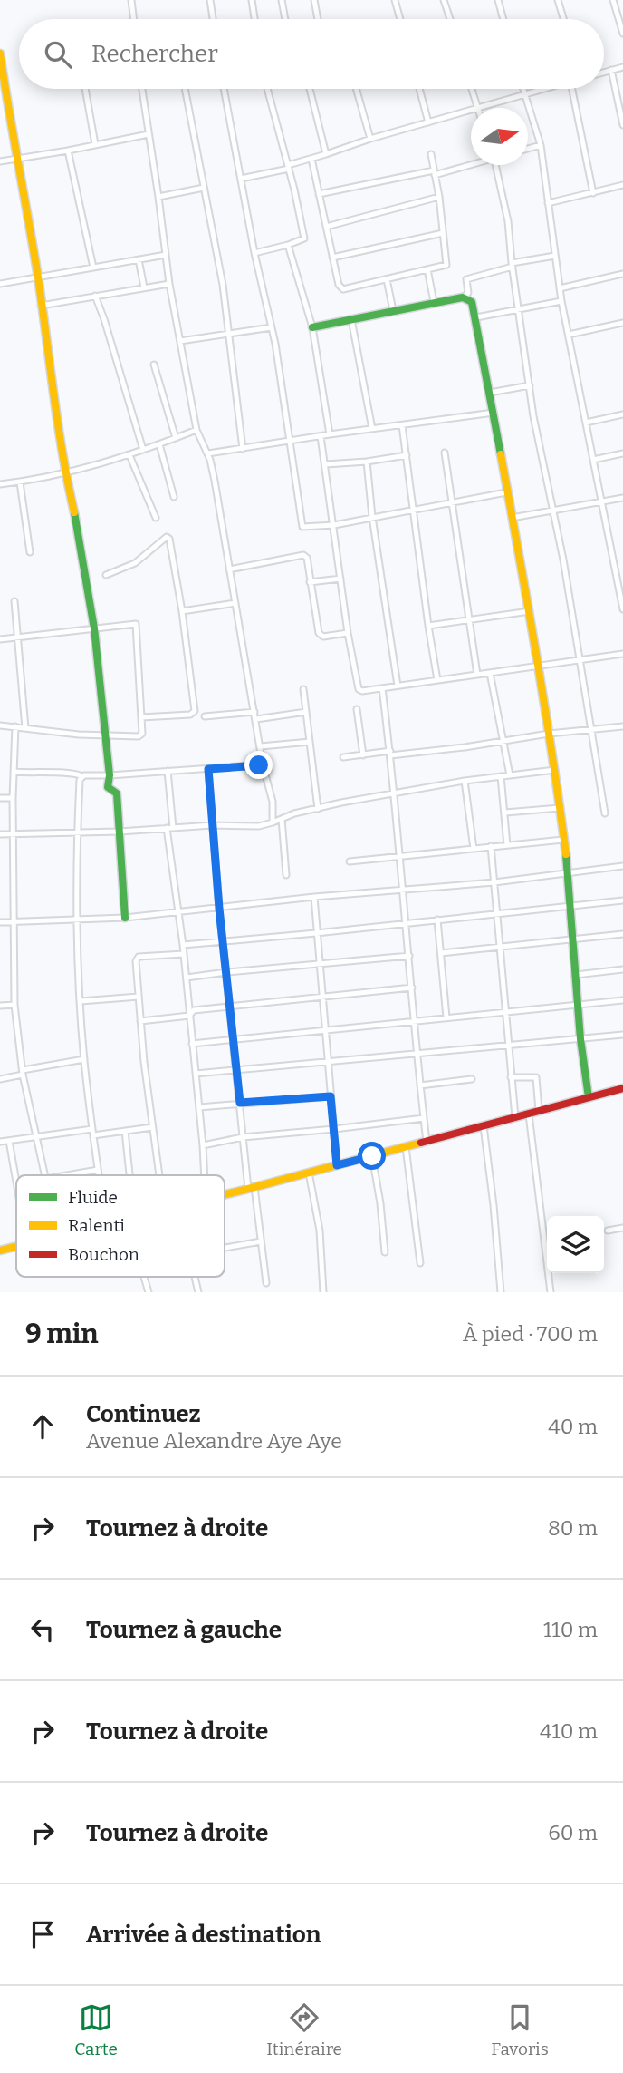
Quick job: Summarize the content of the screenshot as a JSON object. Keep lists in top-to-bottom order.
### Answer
{
  "legend": ["Fluide", "Ralenti", "Bouchon"],
  "north": "right",
  "page": {
    "search": "Rechercher",
    "heading": ["9 min", "À pied · 700 m"],
    "list": [
      ["Continuez", "Avenue Alexandre Aye Aye", "40 m"],
      ["Tournez à droite", "80 m"],
      ["Tournez à gauche", "110 m"],
      ["Tournez à droite", "410 m"],
      ["Tournez à droite", "60 m"],
      "Arrivée à destination"
    ],
    "nav": ["Carte", "Itinéraire", "Favoris"]
  }
}
